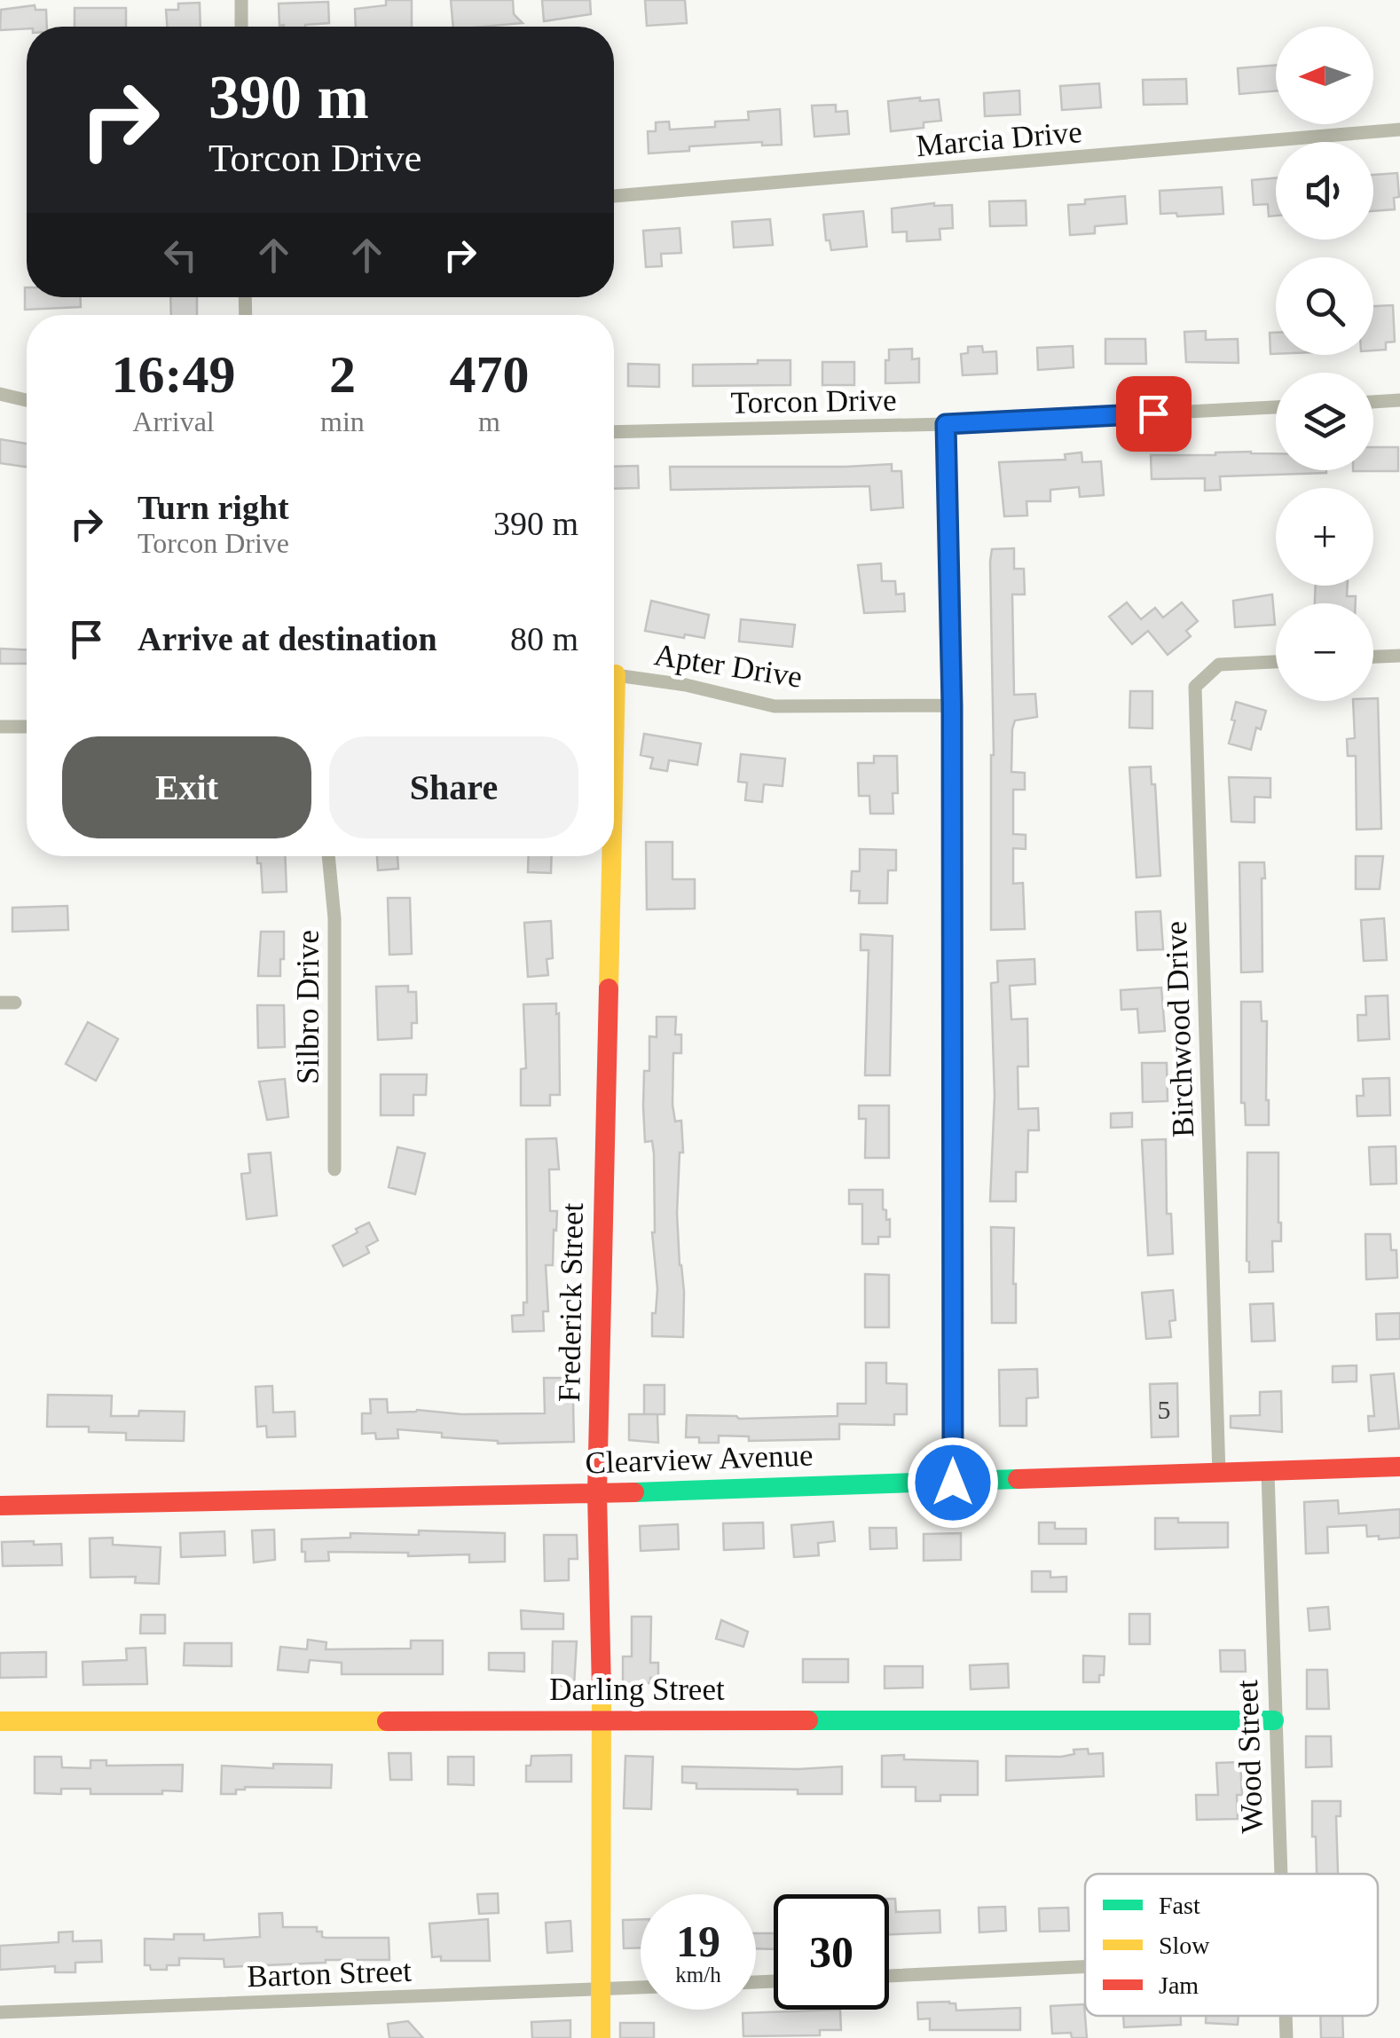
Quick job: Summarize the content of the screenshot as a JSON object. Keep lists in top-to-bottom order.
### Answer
{
  "streets": {
    "street": [
      "Marcia Drive",
      "Torcon Drive",
      "Apter Drive",
      "Silbro Drive",
      "Birchwood Drive",
      "Frederick Street",
      "Clearview Avenue",
      "Darling Street",
      "Wood Street",
      "Barton Street"
    ]
  },
  "crossings": [
    ["Birchwood Drive", "Clearview Avenue"],
    ["Frederick Street", "Clearview Avenue"],
    ["Frederick Street", "Darling Street"],
    ["Frederick Street", "Barton Street"],
    ["Clearview Avenue", "Wood Street"],
    ["Darling Street", "Wood Street"]
  ],
  "house_numbers": ["5"],
  "legend": ["Fast", "Slow", "Jam"],
  "north": "left",
  "page": {
    "map_buttons": ["+", "−"],
    "turn": ["390 m", "Torcon Drive"],
    "eta": [
      "16:49",
      "Arrival",
      "2",
      "min",
      "470",
      "m"
    ],
    "list": [
      {
        "name": "Turn right",
        "note": "Torcon Drive",
        "value": "390 m"
      },
      {
        "name": "Arrive at destination",
        "value": "80 m"
      }
    ],
    "buttons": ["Exit", "Share"],
    "speed": "19 km/h",
    "limit": "30"
  }
}
